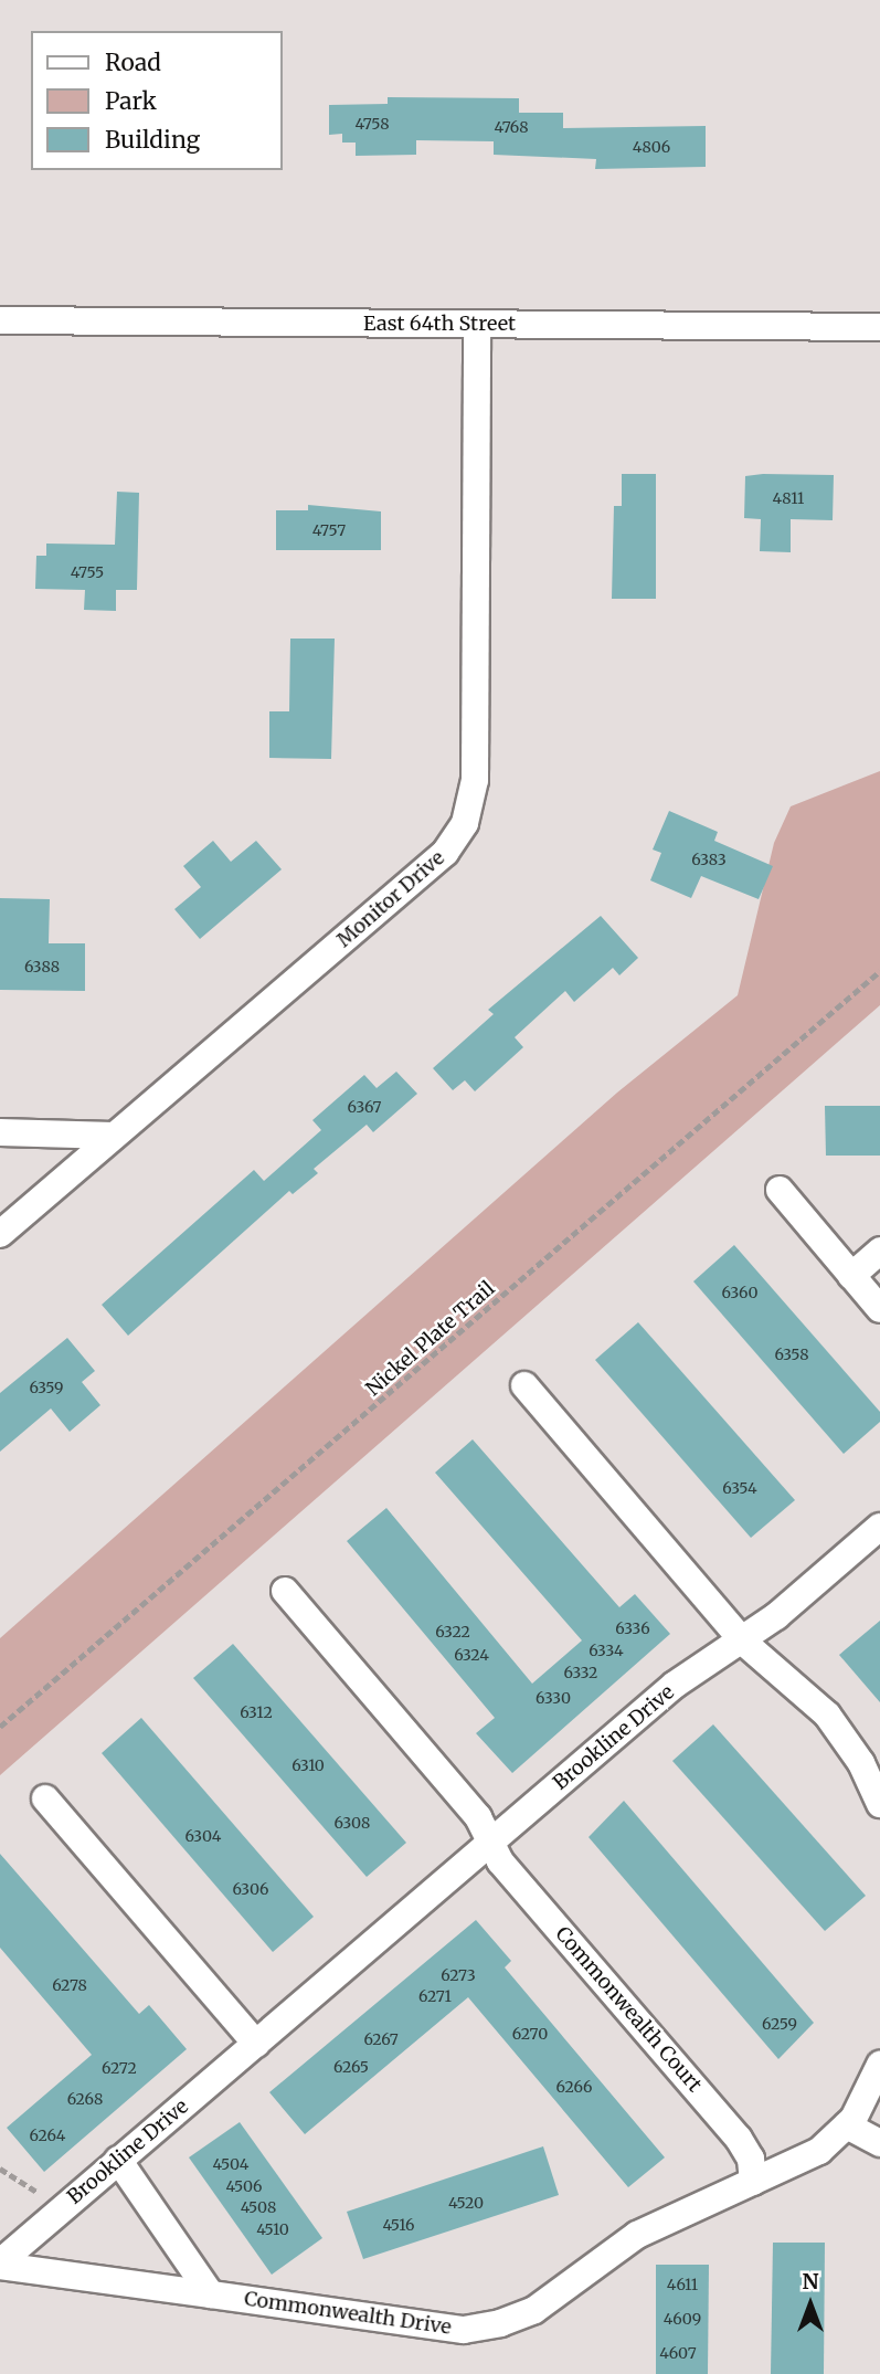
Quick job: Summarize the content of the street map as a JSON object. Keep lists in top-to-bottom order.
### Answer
{
  "streets": {
    "street": [
      "East 64th Street",
      "Monitor Drive",
      "Brookline Drive",
      "Commonwealth Court",
      "Commonwealth Drive"
    ],
    "path": ["Nickel Plate Trail"]
  },
  "crossings": [
    ["East 64th Street", "Monitor Drive"],
    ["Brookline Drive", "Commonwealth Court"],
    ["Brookline Drive", "Commonwealth Drive"],
    ["Commonwealth Court", "Commonwealth Drive"]
  ],
  "house_numbers": [
    "4758",
    "4768",
    "4806",
    "4811",
    "4757",
    "4755",
    "6383",
    "6388",
    "6367",
    "6360",
    "6358",
    "6359",
    "6354",
    "6336",
    "6322",
    "6334",
    "6324",
    "6332",
    "6330",
    "6312",
    "6310",
    "6308",
    "6304",
    "6306",
    "6273",
    "6278",
    "6271",
    "6259",
    "6270",
    "6267",
    "6265",
    "6272",
    "6266",
    "6268",
    "6264",
    "4504",
    "4506",
    "4520",
    "4508",
    "4516",
    "4510",
    "4611",
    "4609",
    "4607"
  ],
  "legend": ["Road", "Park", "Building"],
  "north": "top"
}
